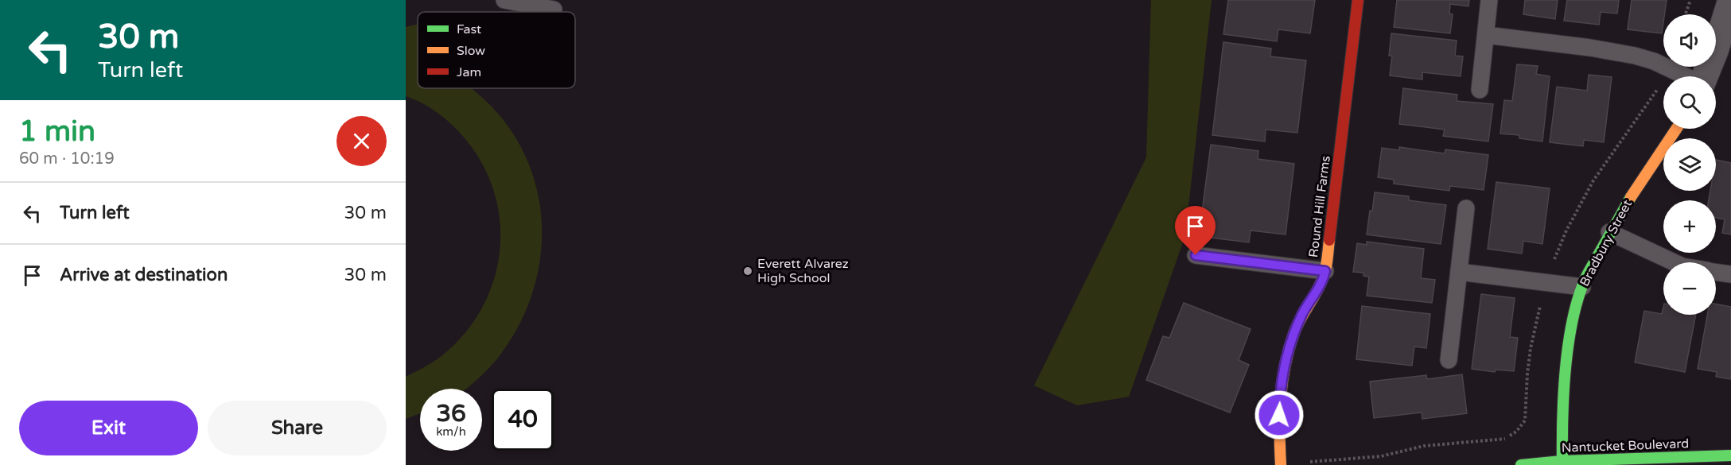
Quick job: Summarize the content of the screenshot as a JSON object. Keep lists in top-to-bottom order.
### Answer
{
  "streets": {
    "street": ["Round Hill Farms", "Bradbury Street", "Nantucket Boulevard"]
  },
  "crossings": [
    ["Bradbury Street", "Nantucket Boulevard"]
  ],
  "places": ["Everett Alvarez High School"],
  "legend": ["Fast", "Slow", "Jam"],
  "page": {
    "turn": ["30 m", "Turn left"],
    "map_buttons": ["+", "−"],
    "heading": ["1 min", "60 m · 10:19"],
    "list": [
      {
        "name": "Turn left",
        "value": "30 m"
      },
      {
        "name": "Arrive at destination",
        "value": "30 m"
      }
    ],
    "speed": "36 km/h",
    "limit": "40",
    "buttons": ["Exit", "Share"]
  }
}
